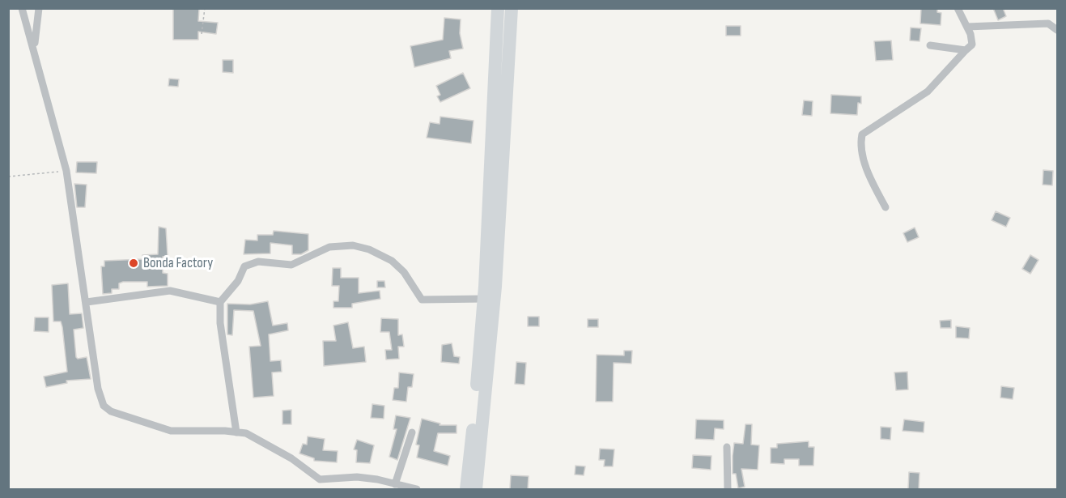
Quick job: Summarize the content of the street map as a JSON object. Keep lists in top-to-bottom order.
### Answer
{
  "places": ["Bonda Factory"]
}
